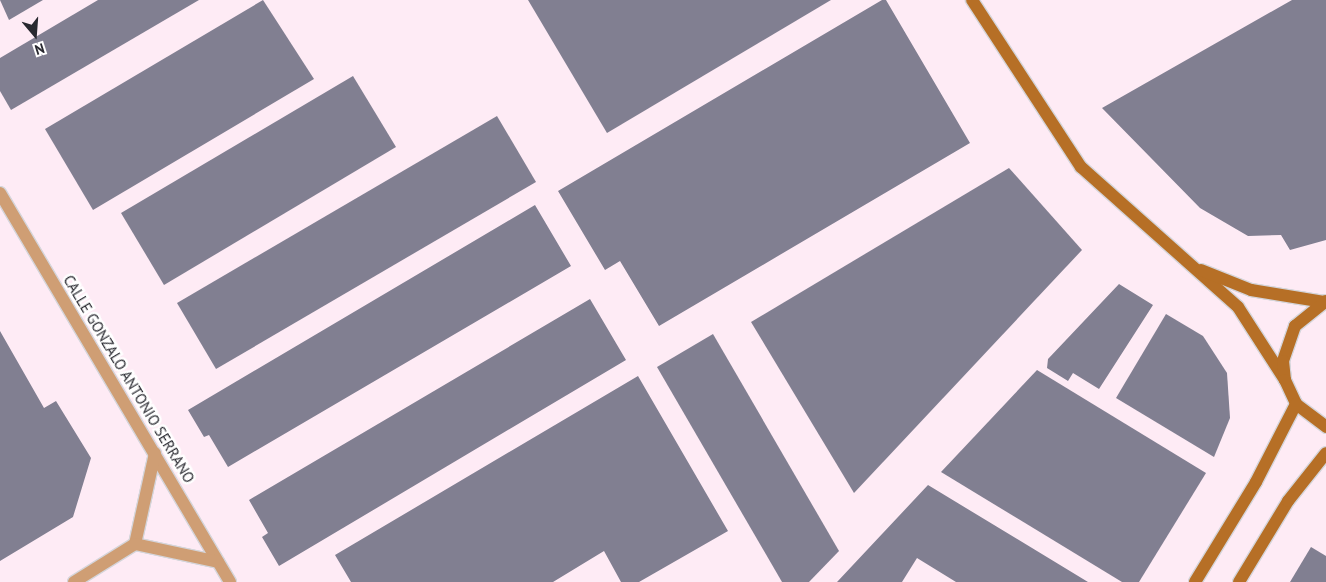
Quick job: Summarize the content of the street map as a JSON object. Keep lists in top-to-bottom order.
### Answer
{
  "streets": {
    "street": ["CALLE GONZALO ANTONIO SERRANO"]
  },
  "north": "bottom"
}
